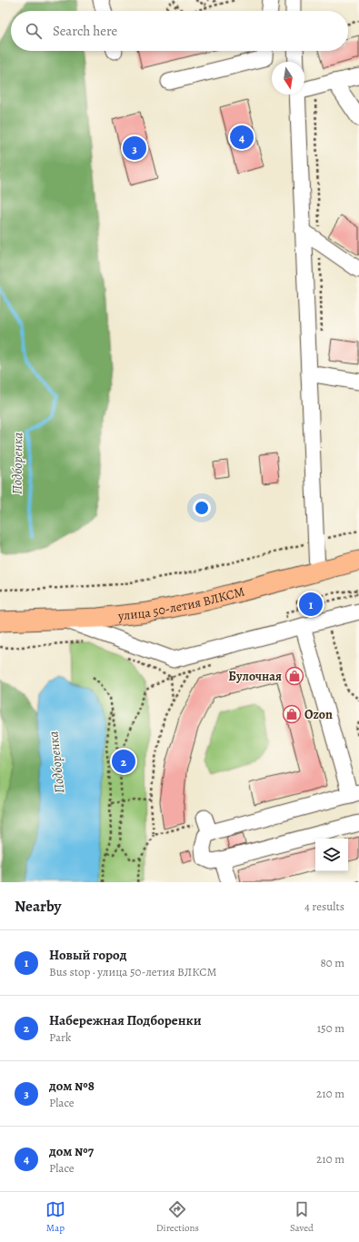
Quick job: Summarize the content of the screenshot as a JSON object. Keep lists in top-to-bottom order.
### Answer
{
  "streets": {
    "main road": ["улица 50-летия ВЛКСМ"]
  },
  "water": ["Подборенка"],
  "places": {
    "shop": ["Булочная", "Ozon"]
  },
  "north": "bottom",
  "page": {
    "search": "Search here",
    "pins": [
      "4",
      "3",
      "1",
      "2"
    ],
    "heading": ["Nearby", "4 results"],
    "list": [
      {
        "mark": "1",
        "name": "Новый город",
        "note": "Bus stop · улица 50-летия ВЛКСМ",
        "value": "80 m"
      },
      {
        "mark": "2",
        "name": "Набережная Подборенки",
        "note": "Park",
        "value": "150 m"
      },
      {
        "mark": "3",
        "name": "дом №8",
        "note": "Place",
        "value": "210 m"
      },
      {
        "mark": "4",
        "name": "дом №7",
        "note": "Place",
        "value": "210 m"
      }
    ],
    "nav": ["Map", "Directions", "Saved"]
  }
}
